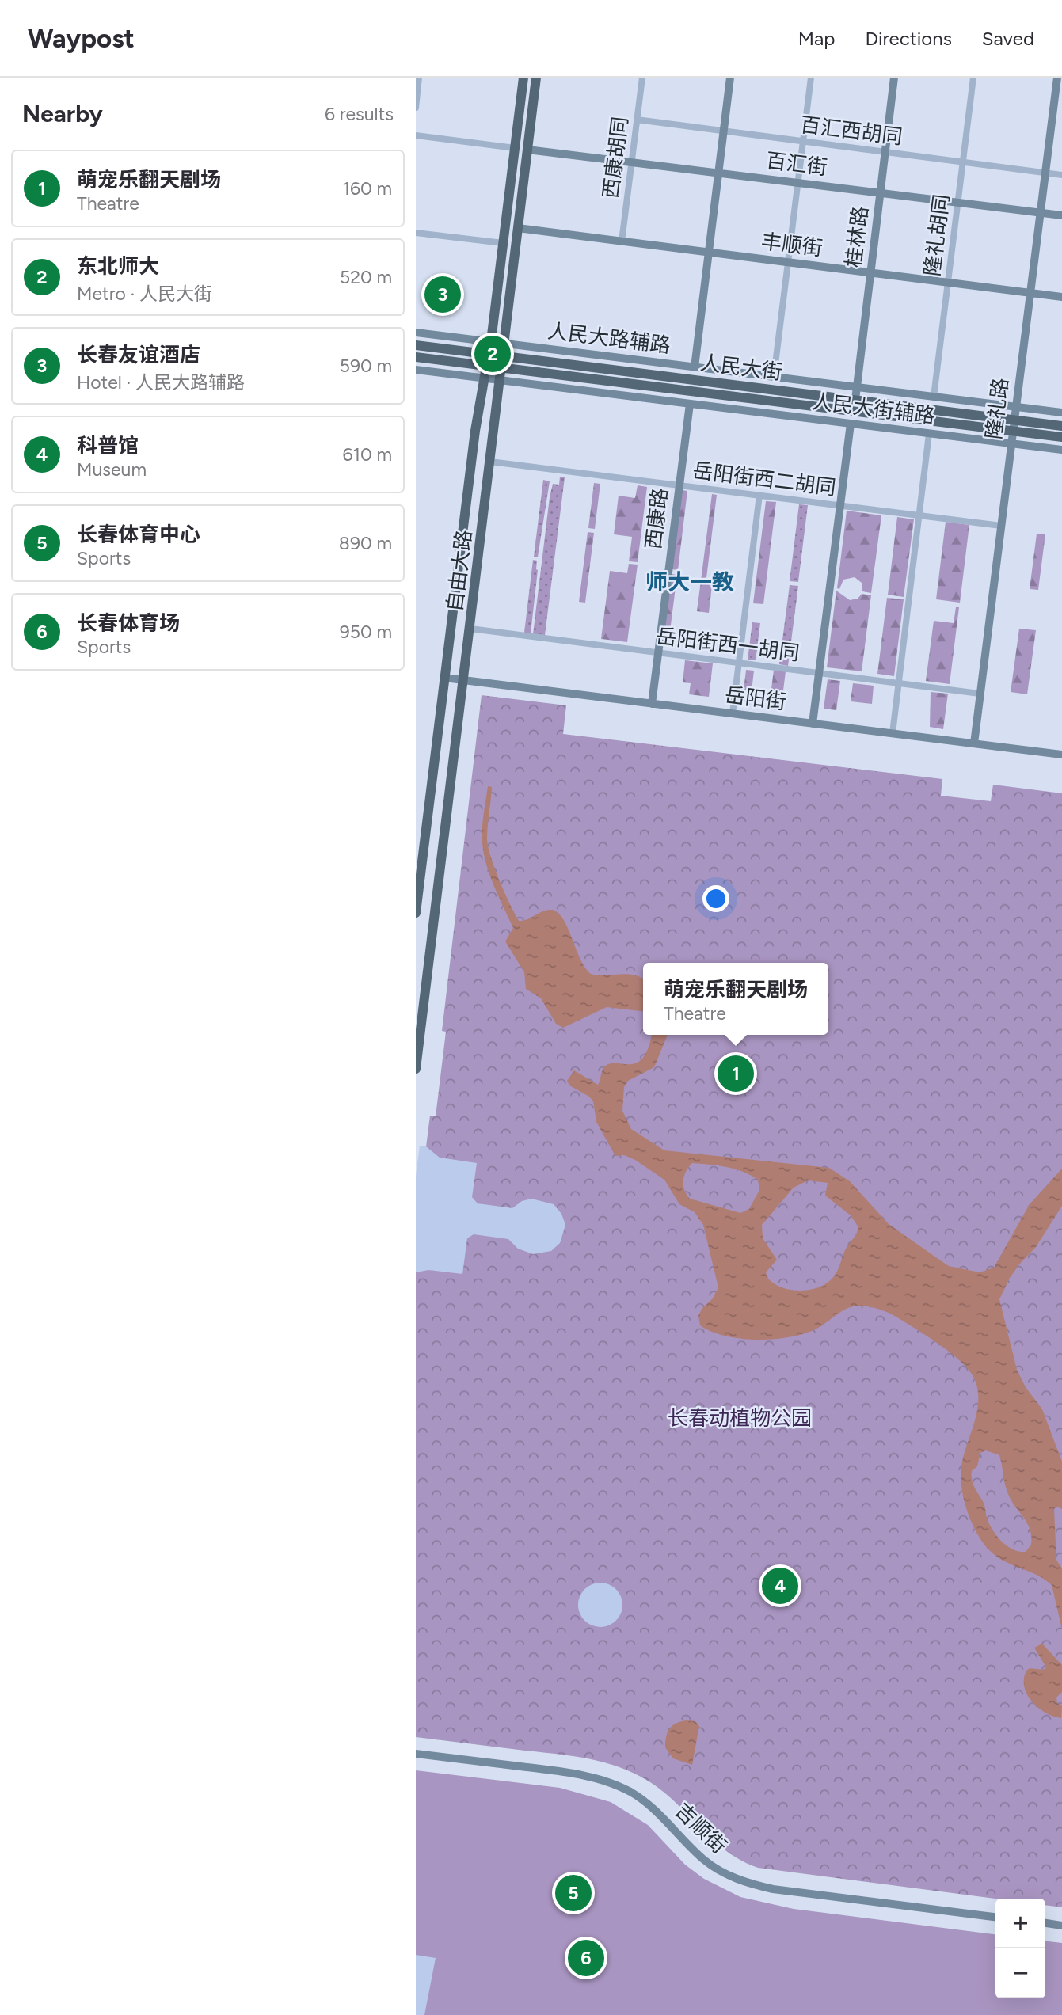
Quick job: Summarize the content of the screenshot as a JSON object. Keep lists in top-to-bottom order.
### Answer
{
  "streets": {
    "main road": ["人民大街", "自由大路"],
    "street": [
      "百汇西胡同",
      "西康胡同",
      "百汇街",
      "隆礼胡同",
      "桂林路",
      "丰顺街",
      "人民大路辅路",
      "人民大街辅路",
      "隆礼路",
      "岳阳街西二胡同",
      "西康路",
      "岳阳街西一胡同",
      "岳阳街",
      "吉顺街"
    ]
  },
  "crossings": [
    ["百汇西胡同", "西康胡同"],
    ["百汇西胡同", "隆礼胡同"],
    ["百汇西胡同", "桂林路"],
    ["百汇西胡同", "隆礼路"],
    ["西康胡同", "百汇街"],
    ["西康胡同", "丰顺街"],
    ["百汇街", "隆礼胡同"],
    ["百汇街", "桂林路"],
    ["百汇街", "隆礼路"],
    ["百汇街", "自由大路"],
    ["隆礼胡同", "丰顺街"],
    ["隆礼胡同", "人民大路辅路"],
    ["桂林路", "丰顺街"],
    ["桂林路", "人民大路辅路"],
    ["桂林路", "人民大街"],
    ["丰顺街", "隆礼路"],
    ["丰顺街", "自由大路"],
    ["人民大路辅路", "隆礼路"],
    ["人民大路辅路", "自由大路"],
    ["人民大街", "隆礼路"],
    ["人民大街", "自由大路"],
    ["人民大街辅路", "隆礼路"],
    ["人民大街辅路", "西康路"],
    ["人民大街辅路", "自由大路"],
    ["隆礼路", "岳阳街西二胡同"],
    ["隆礼路", "岳阳街西一胡同"],
    ["隆礼路", "岳阳街"],
    ["岳阳街西二胡同", "西康路"],
    ["岳阳街西二胡同", "自由大路"],
    ["西康路", "岳阳街西一胡同"],
    ["西康路", "岳阳街"],
    ["自由大路", "岳阳街西一胡同"],
    ["自由大路", "岳阳街"]
  ],
  "districts": ["师大一教"],
  "parks": ["长春动植物公园"],
  "page": {
    "header": "Waypost",
    "nav": ["Map", "Directions", "Saved"],
    "heading": ["Nearby", "6 results"],
    "list": [
      {
        "mark": "1",
        "name": "萌宠乐翻天剧场",
        "note": "Theatre",
        "value": "160 m"
      },
      {
        "mark": "2",
        "name": "东北师大",
        "note": "Metro · 人民大街",
        "value": "520 m"
      },
      {
        "mark": "3",
        "name": "长春友谊酒店",
        "note": "Hotel · 人民大路辅路",
        "value": "590 m"
      },
      {
        "mark": "4",
        "name": "科普馆",
        "note": "Museum",
        "value": "610 m"
      },
      {
        "mark": "5",
        "name": "长春体育中心",
        "note": "Sports",
        "value": "890 m"
      },
      {
        "mark": "6",
        "name": "长春体育场",
        "note": "Sports",
        "value": "950 m"
      }
    ],
    "pins": [
      "3",
      "2",
      "1",
      "4",
      "5",
      "6"
    ],
    "popup": ["萌宠乐翻天剧场", "Theatre"],
    "map_buttons": ["+", "−"]
  }
}
